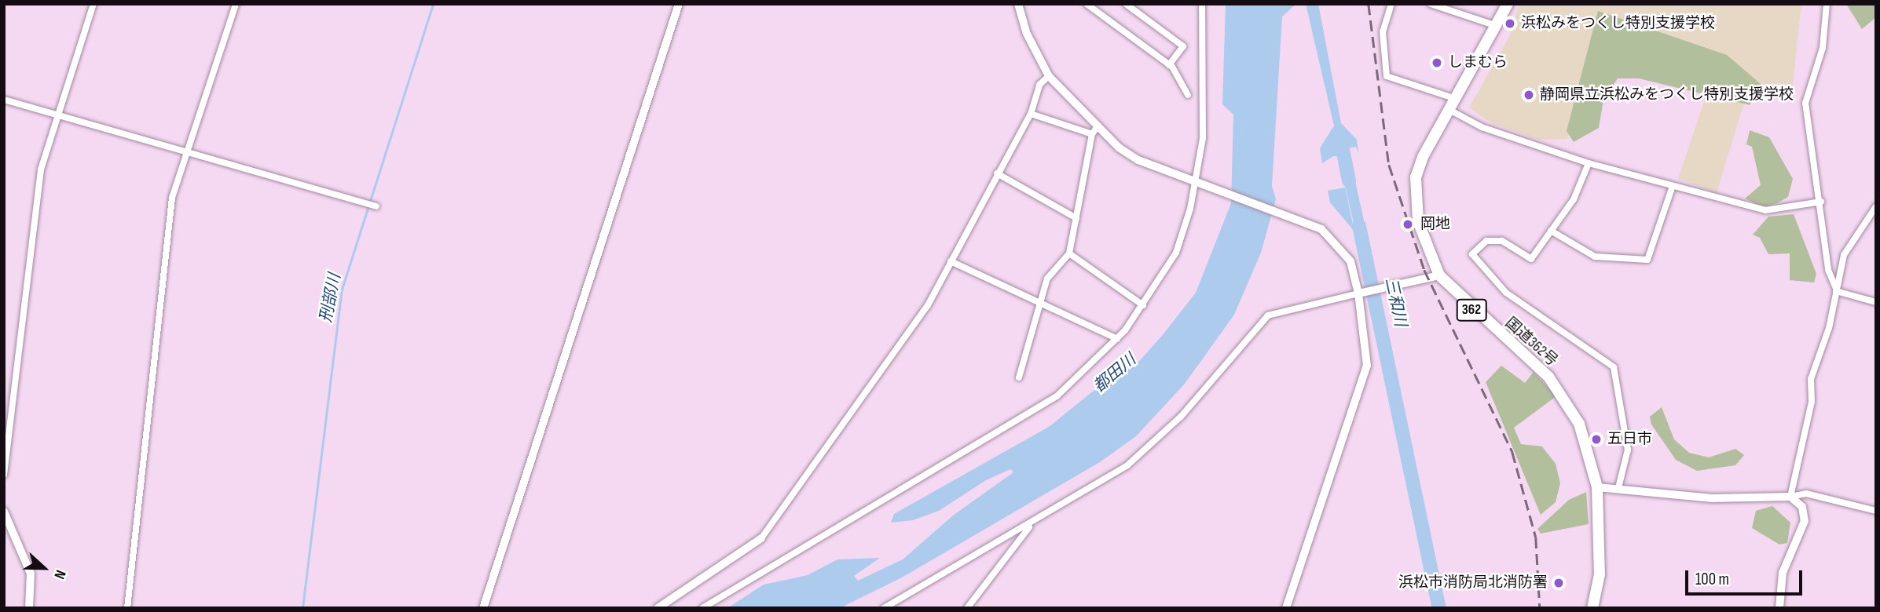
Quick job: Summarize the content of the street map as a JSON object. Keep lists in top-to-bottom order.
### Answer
{
  "streets": {
    "highway": ["362", "国道362号"]
  },
  "water": ["刑部川", "三和川", "都田川"],
  "places": [
    "浜松みをつくし特別支援学校",
    "しまむら",
    "静岡県立浜松みをつくし特別支援学校",
    "岡地",
    "五日市",
    "浜松市消防局北消防署"
  ],
  "scale_bar": "100 m",
  "north": "right"
}
